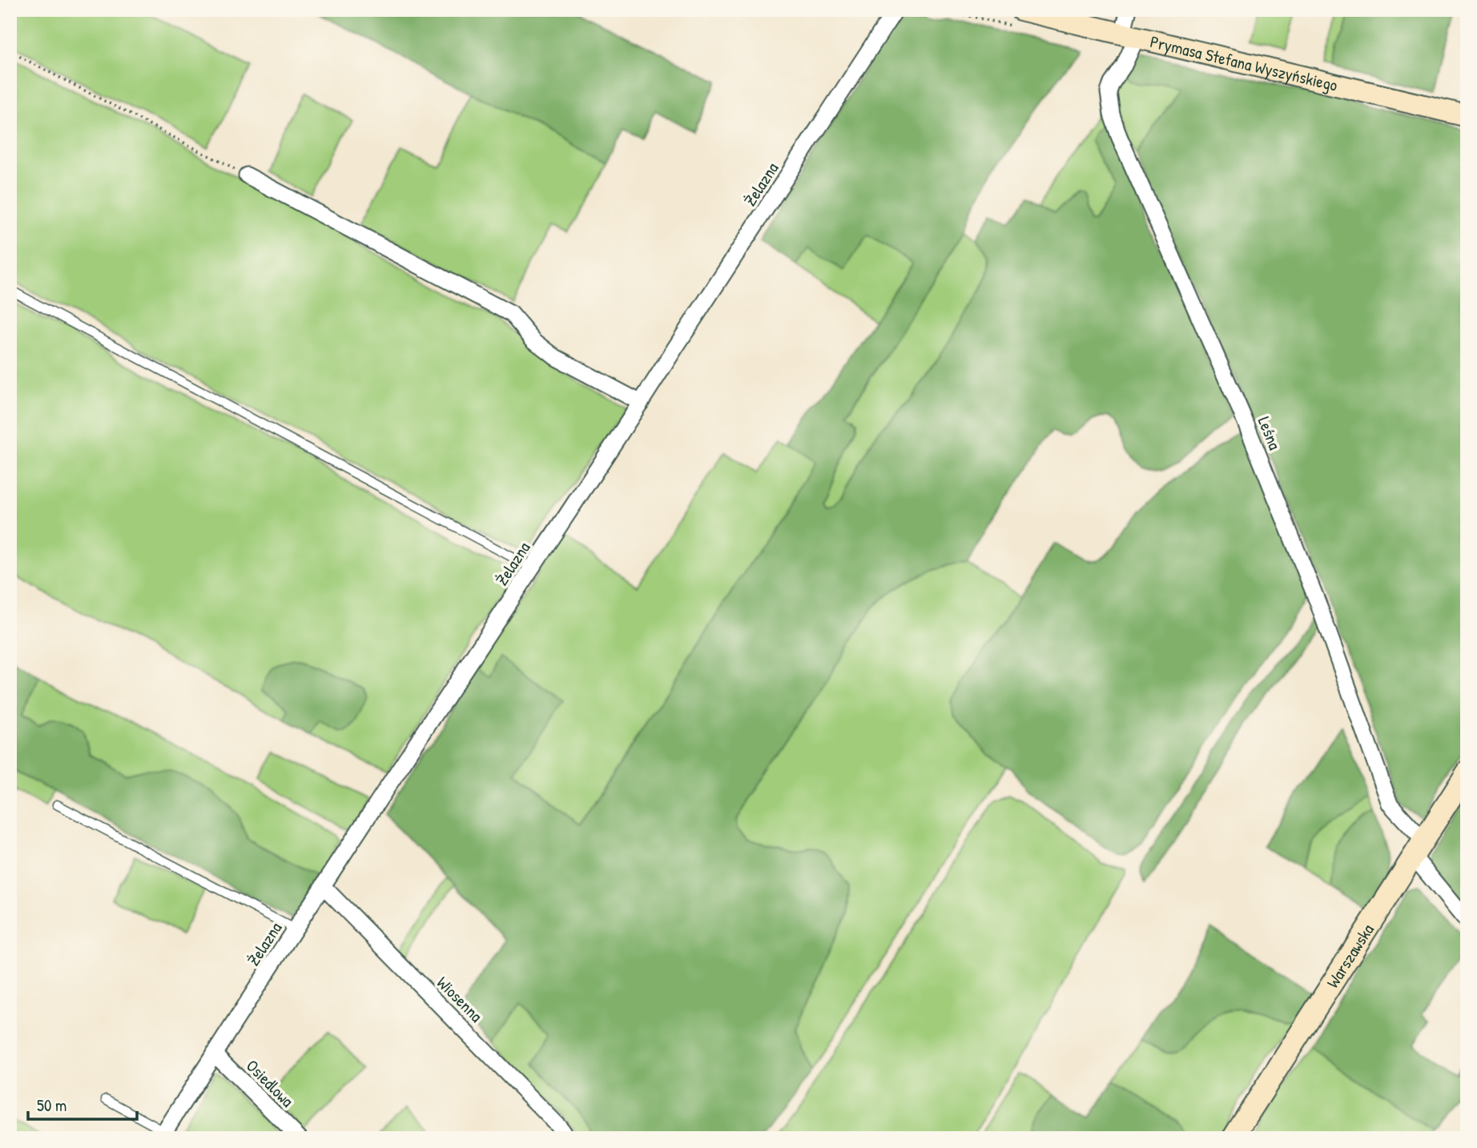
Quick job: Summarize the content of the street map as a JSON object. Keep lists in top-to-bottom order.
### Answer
{
  "streets": {
    "street": [
      "Prymasa Stefana Wyszyńskiego",
      "Żelazna",
      "Leśna",
      "Warszawska",
      "Wiosenna",
      "Osiedlowa"
    ]
  },
  "crossings": [
    ["Prymasa Stefana Wyszyńskiego", "Leśna"],
    ["Żelazna", "Wiosenna"],
    ["Żelazna", "Osiedlowa"],
    ["Leśna", "Warszawska"]
  ],
  "scale_bar": "50 m"
}
